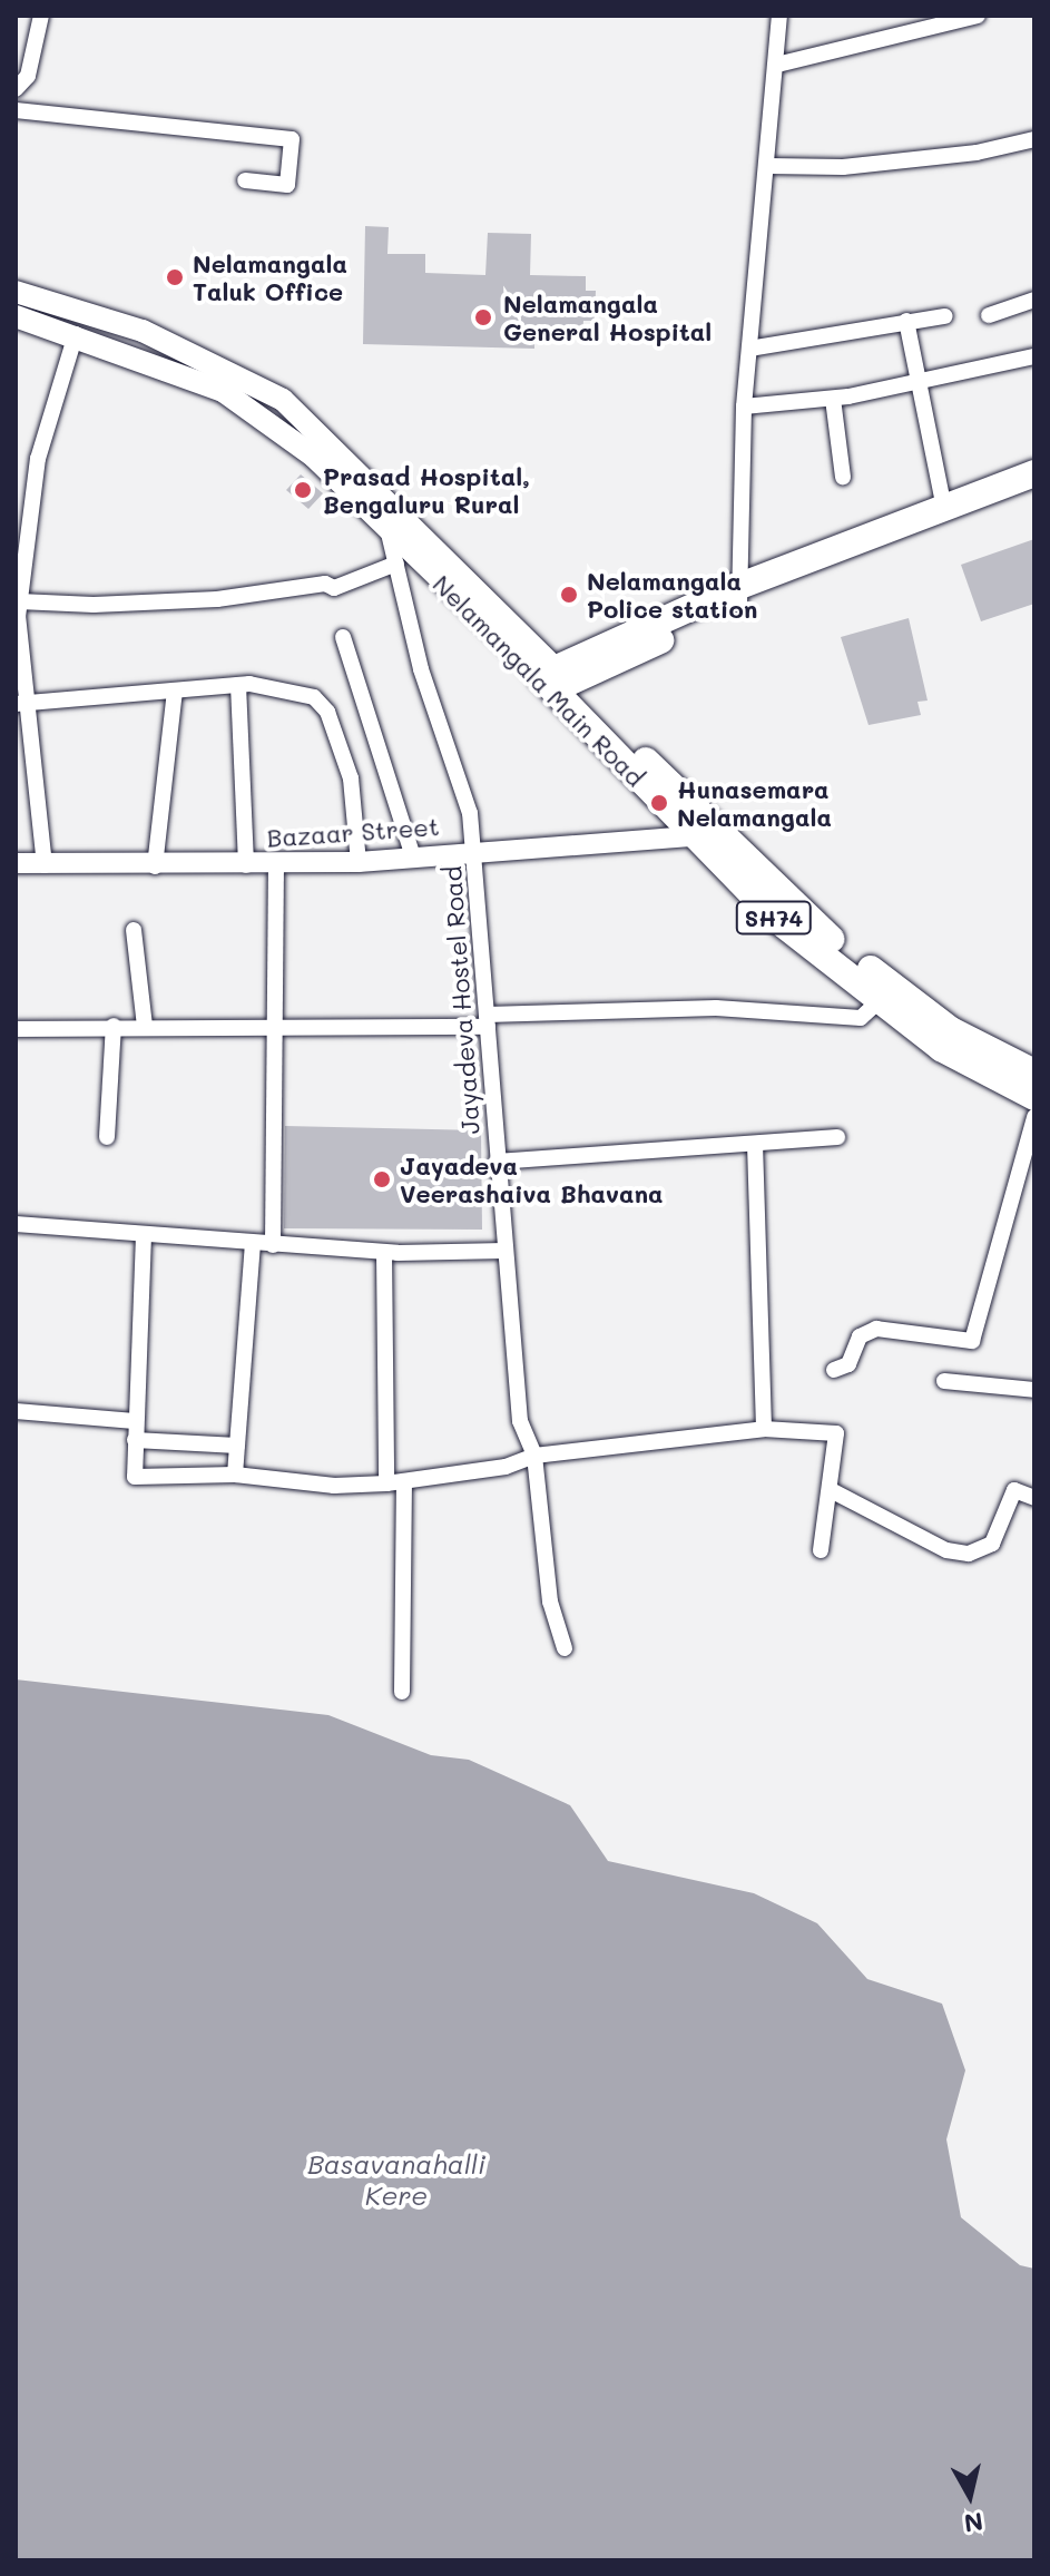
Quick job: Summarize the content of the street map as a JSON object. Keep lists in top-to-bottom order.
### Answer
{
  "streets": {
    "main road": ["Nelamangala Main Road", "SH74"],
    "street": ["Bazaar Street", "Jayadeva Hostel Road"]
  },
  "crossings": [
    ["Nelamangala Main Road", "Bazaar Street"],
    ["Nelamangala Main Road", "SH74"],
    ["Nelamangala Main Road", "Jayadeva Hostel Road"],
    ["Bazaar Street", "Jayadeva Hostel Road"]
  ],
  "water": ["Basavanahalli Kere"],
  "places": [
    "Nelamangala Taluk Office",
    "Nelamangala General Hospital",
    "Prasad Hospital, Bengaluru Rural",
    "Nelamangala Police station",
    "Hunasemara Nelamangala",
    "Jayadeva Veerashaiva Bhavana"
  ],
  "north": "bottom"
}
